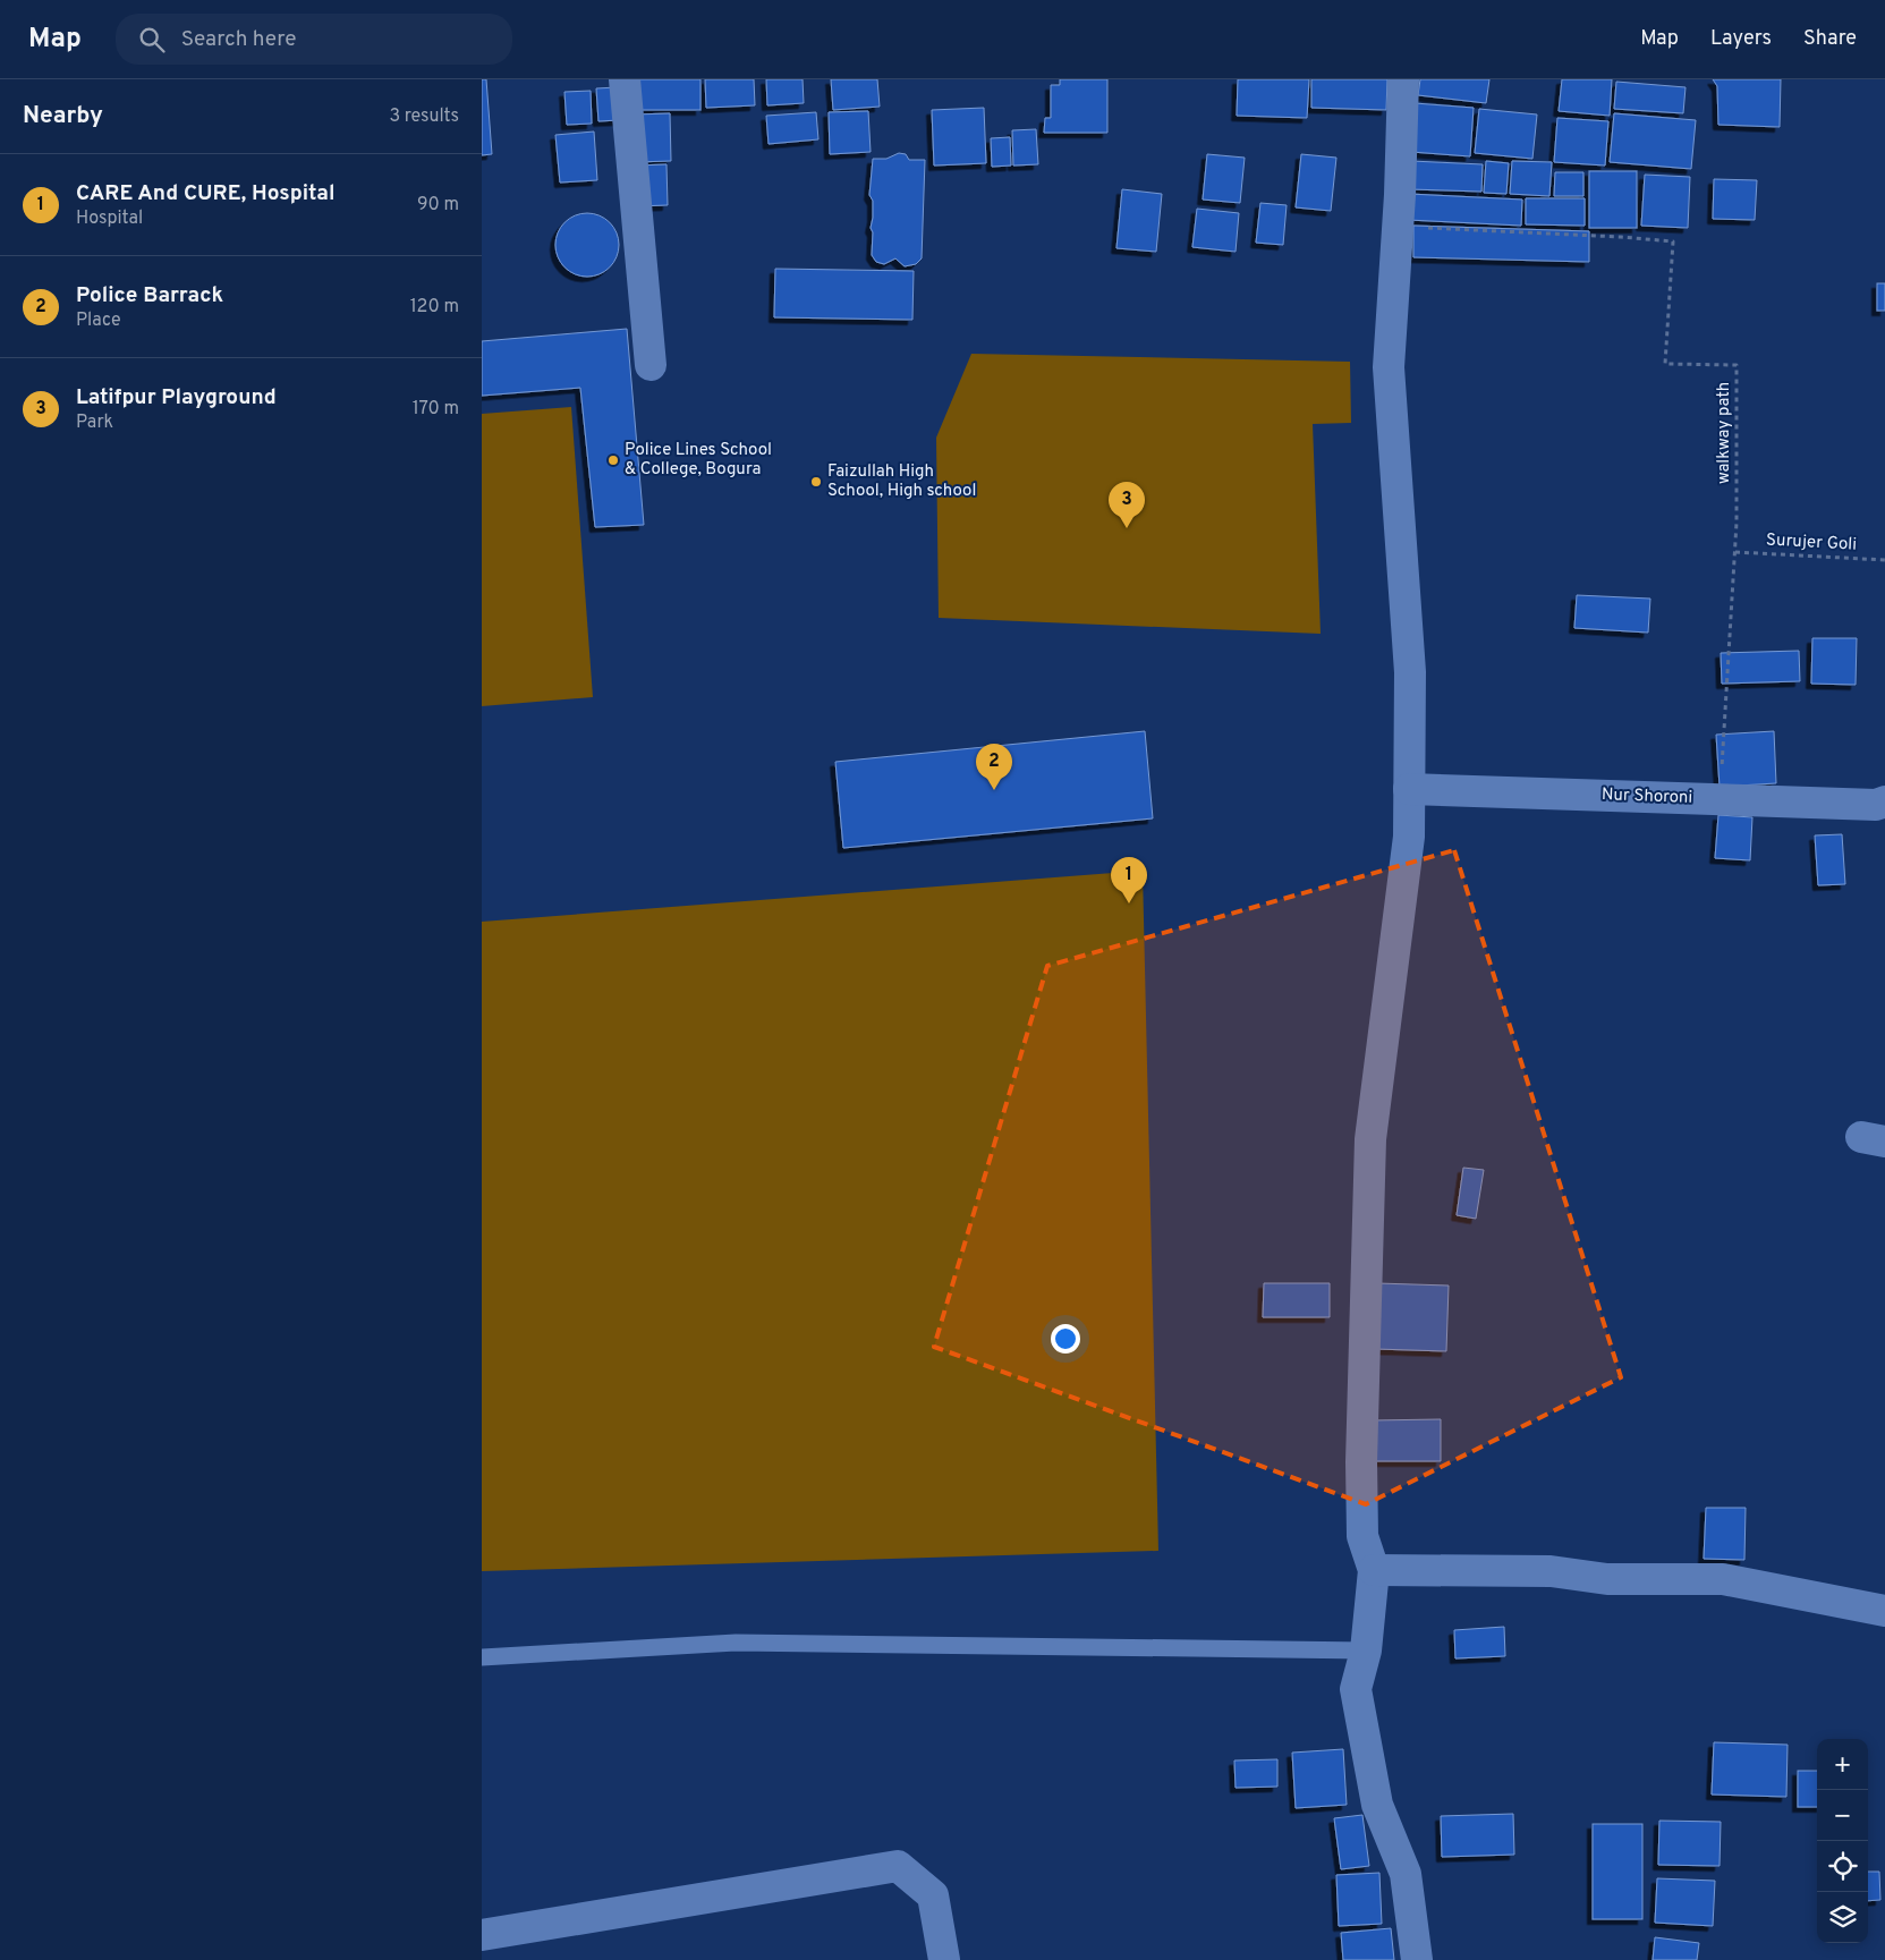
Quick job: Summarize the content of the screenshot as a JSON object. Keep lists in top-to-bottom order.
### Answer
{
  "streets": {
    "street": ["Nur Shoroni"],
    "path": ["walkway path", "Surujer Goli"]
  },
  "crossings": [
    ["walkway path", "Surujer Goli"],
    ["walkway path", "Nur Shoroni"]
  ],
  "places": ["Police Lines School & College, Bogura", "Faizullah High School, High school"],
  "page": {
    "header": "Map",
    "search": "Search here",
    "nav": ["Map", "Layers", "Share"],
    "heading": ["Nearby", "3 results"],
    "list": [
      {
        "mark": "1",
        "name": "CARE And CURE, Hospital",
        "note": "Hospital",
        "value": "90 m"
      },
      {
        "mark": "2",
        "name": "Police Barrack",
        "note": "Place",
        "value": "120 m"
      },
      {
        "mark": "3",
        "name": "Latifpur Playground",
        "note": "Park",
        "value": "170 m"
      }
    ],
    "pins": ["3", "2", "1"],
    "map_buttons": ["+", "−"]
  }
}
